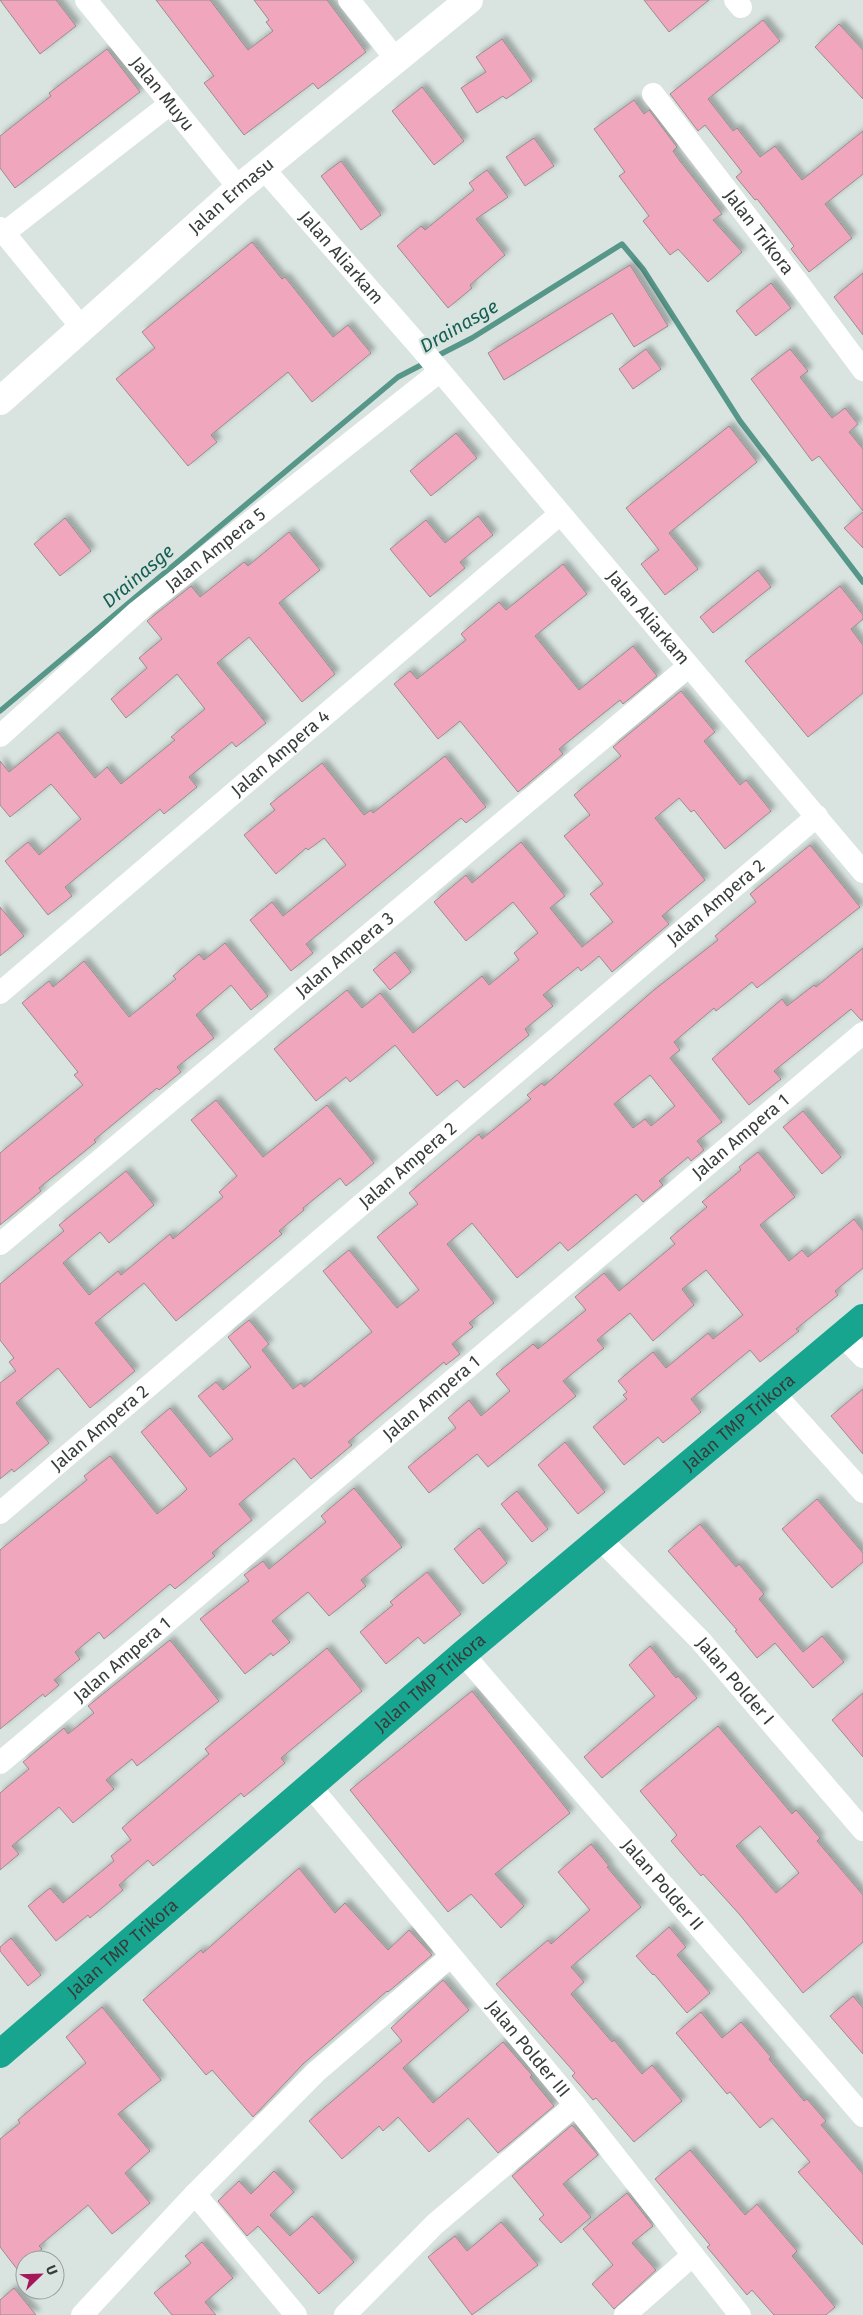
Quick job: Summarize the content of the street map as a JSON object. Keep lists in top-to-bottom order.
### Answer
{
  "streets": {
    "highway": ["Jalan TMP Trikora"],
    "street": [
      "Jalan Muyu",
      "Jalan Ermasu",
      "Jalan Trikora",
      "Jalan Aliarkam",
      "Jalan Ampera 5",
      "Jalan Ampera 4",
      "Jalan Ampera 2",
      "Jalan Ampera 3",
      "Jalan Ampera 1",
      "Jalan Polder I",
      "Jalan Polder II",
      "Jalan Polder III"
    ]
  },
  "crossings": [
    ["Jalan Muyu", "Jalan Ermasu"],
    ["Jalan Ermasu", "Jalan Aliarkam"],
    ["Jalan Aliarkam", "Jalan Ampera 5"],
    ["Jalan Aliarkam", "Jalan Ampera 4"],
    ["Jalan Aliarkam", "Jalan Ampera 2"],
    ["Jalan Aliarkam", "Jalan Ampera 3"],
    ["Jalan TMP Trikora", "Jalan Polder I"],
    ["Jalan TMP Trikora", "Jalan Polder II"],
    ["Jalan TMP Trikora", "Jalan Polder III"]
  ],
  "water": ["Drainasge"],
  "north": "top right"
}
